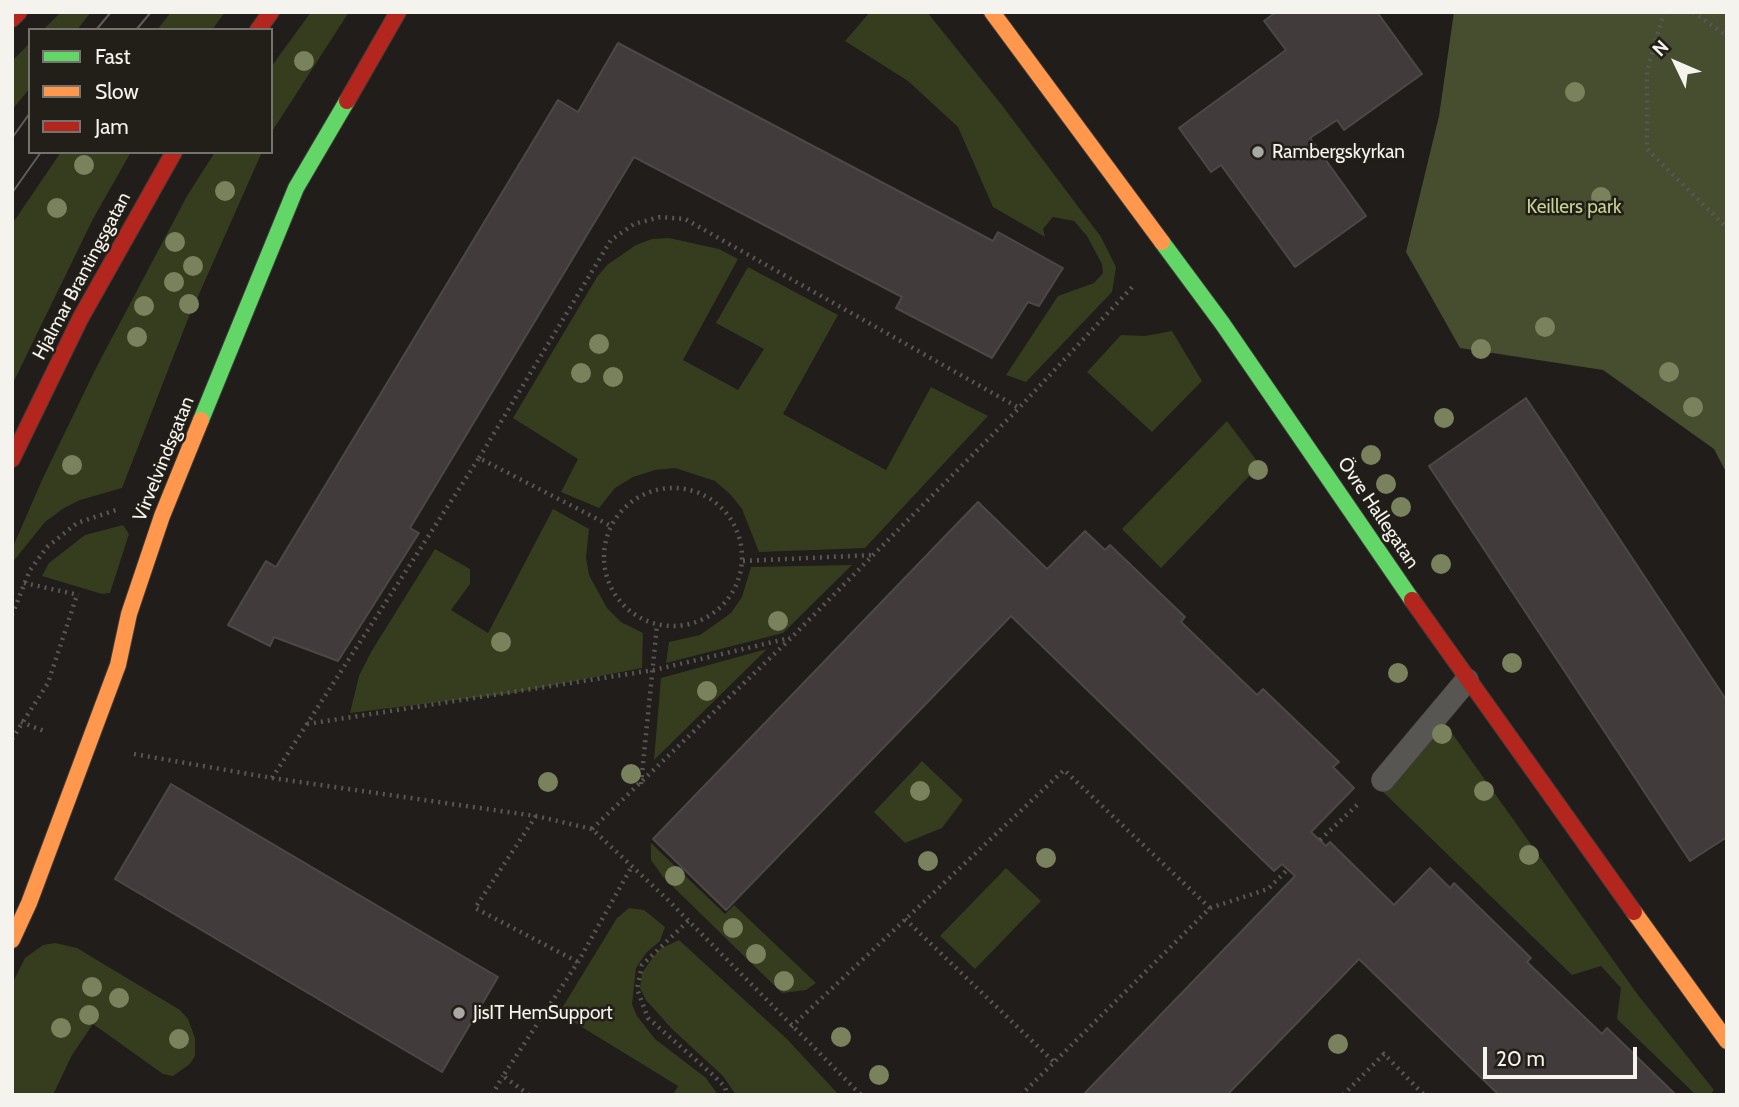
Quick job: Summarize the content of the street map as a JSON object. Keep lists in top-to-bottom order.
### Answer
{
  "streets": {
    "street": ["Hjalmar Brantingsgatan", "Virvelvindsgatan", "Övre Hallegatan"]
  },
  "parks": ["Keillers park"],
  "places": ["Rambergskyrkan", "JisIT HemSupport"],
  "legend": ["Fast", "Slow", "Jam"],
  "scale_bar": "20 m",
  "north": "top left"
}
